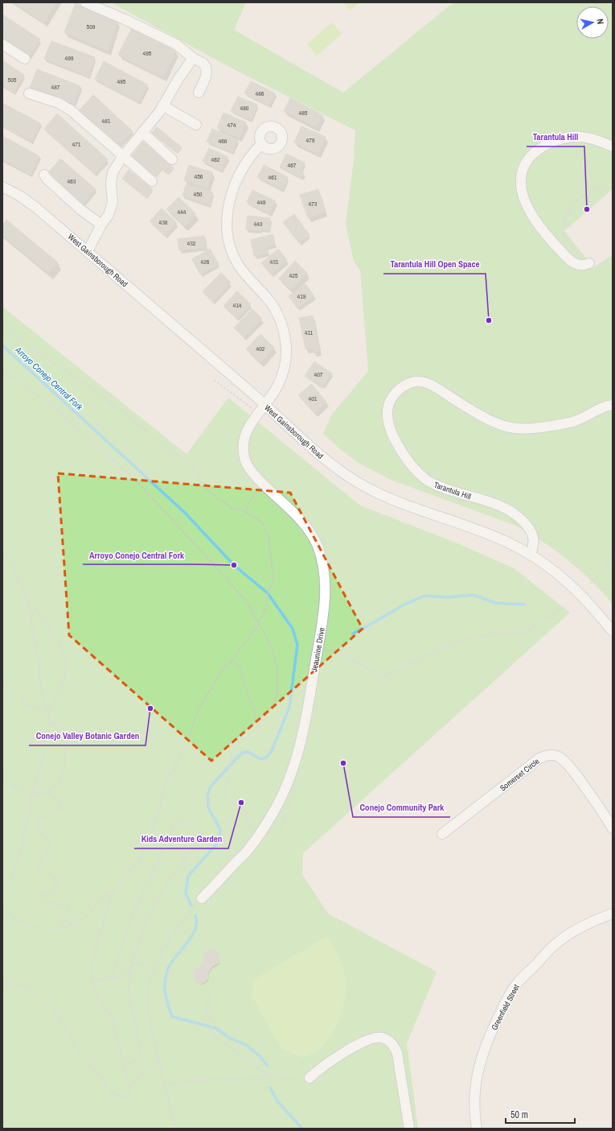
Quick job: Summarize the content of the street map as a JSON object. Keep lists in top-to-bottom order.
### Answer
{
  "streets": {
    "street": [
      "West Gainsborough Road",
      "Tarantula Hill",
      "Jeaunine Drive",
      "Somerset Circle",
      "Greenfield Street"
    ]
  },
  "crossings": [
    ["West Gainsborough Road", "Tarantula Hill"],
    ["West Gainsborough Road", "Jeaunine Drive"]
  ],
  "water": ["Arroyo Conejo Central Fork"],
  "places": [
    "Tarantula Hill",
    "Tarantula Hill Open Space",
    "Arroyo Conejo Central Fork",
    "Conejo Valley Botanic Garden",
    "Conejo Community Park",
    "Kids Adventure Garden"
  ],
  "house_numbers": [
    "509",
    "495",
    "499",
    "505",
    "485",
    "487",
    "486",
    "480",
    "485",
    "481",
    "474",
    "479",
    "468",
    "471",
    "462",
    "467",
    "456",
    "461",
    "463",
    "450",
    "449",
    "473",
    "444",
    "438",
    "443",
    "432",
    "426",
    "431",
    "425",
    "419",
    "414",
    "411",
    "402",
    "407",
    "401"
  ],
  "scale_bar": "50 m",
  "north": "right"
}
